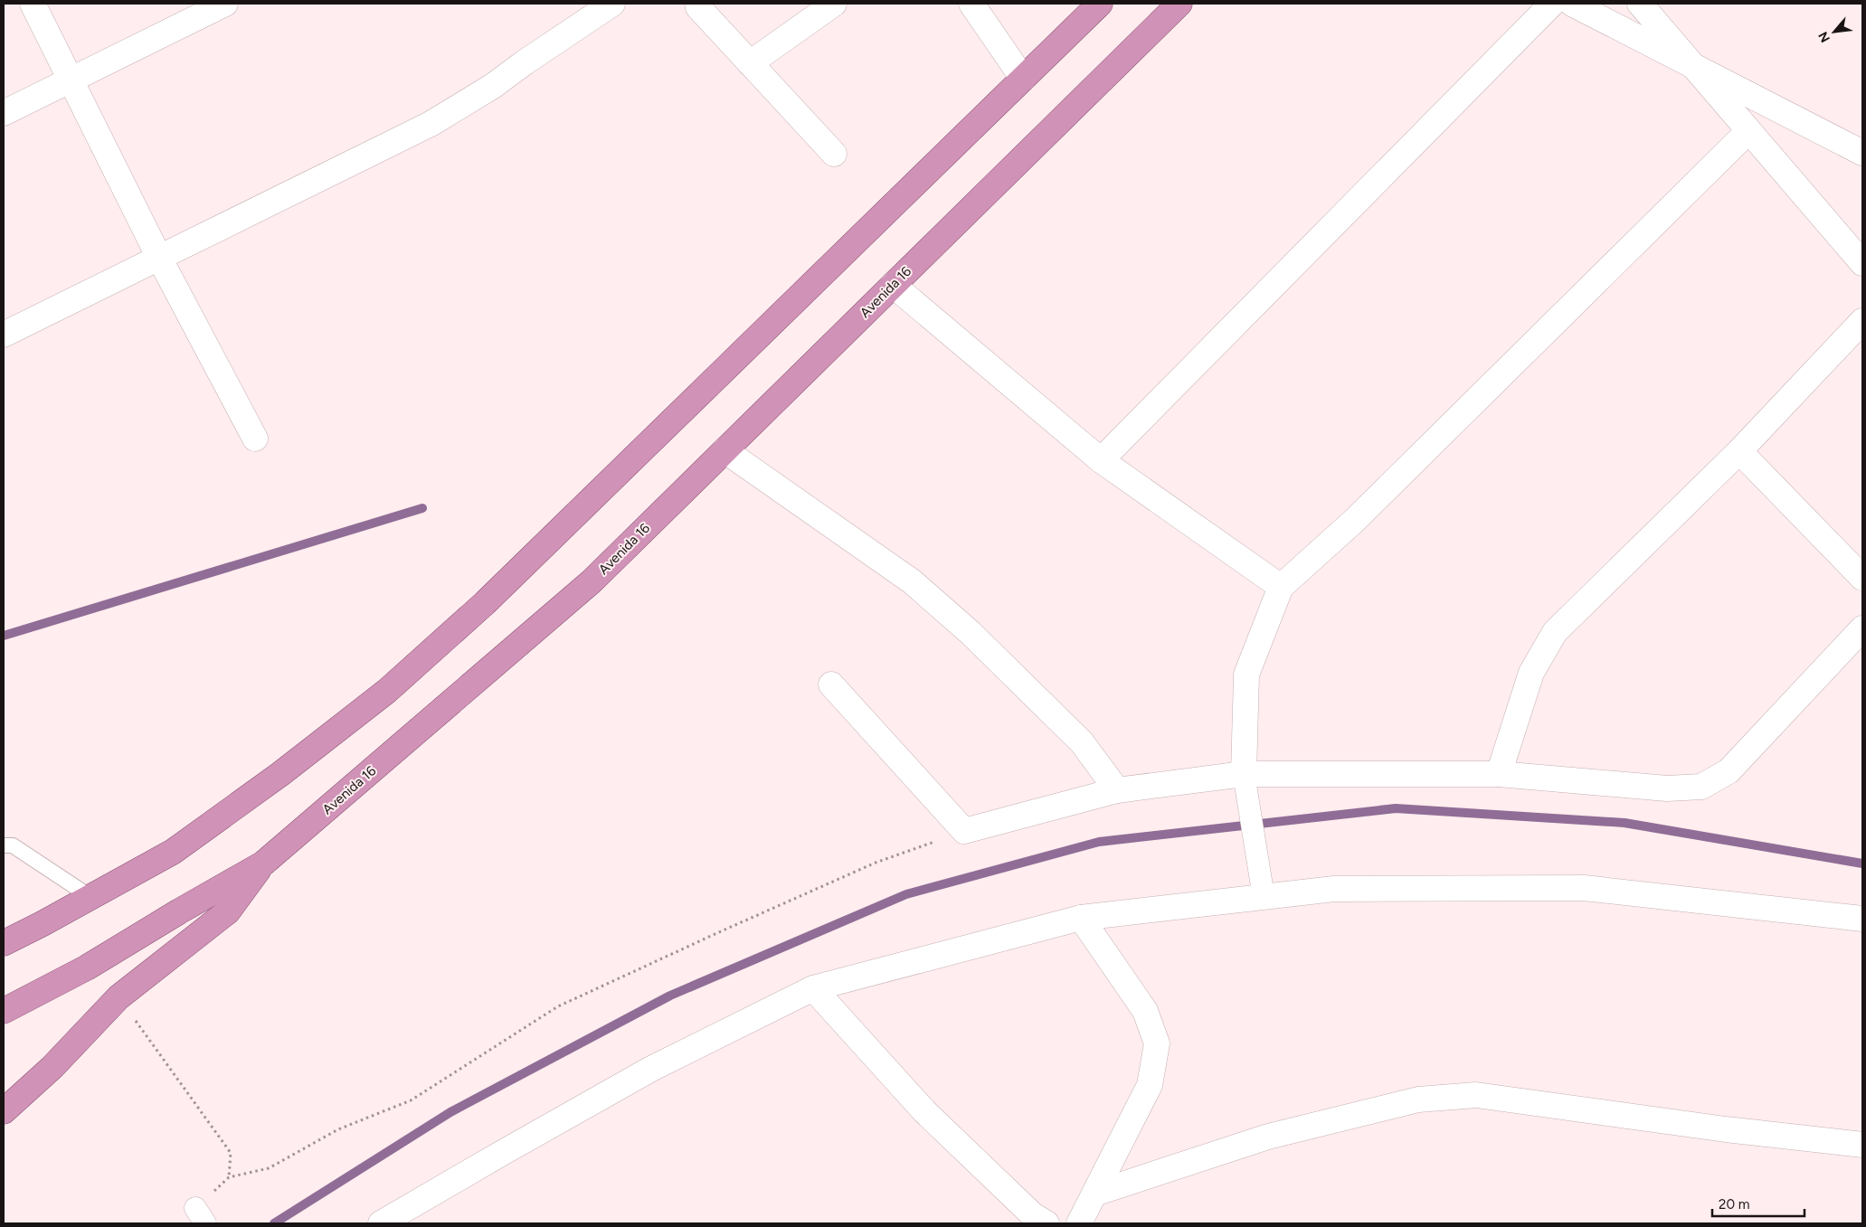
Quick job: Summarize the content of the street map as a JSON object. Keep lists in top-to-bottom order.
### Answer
{
  "streets": {
    "highway": ["Avenida 16"]
  },
  "scale_bar": "20 m",
  "north": "bottom left"
}
